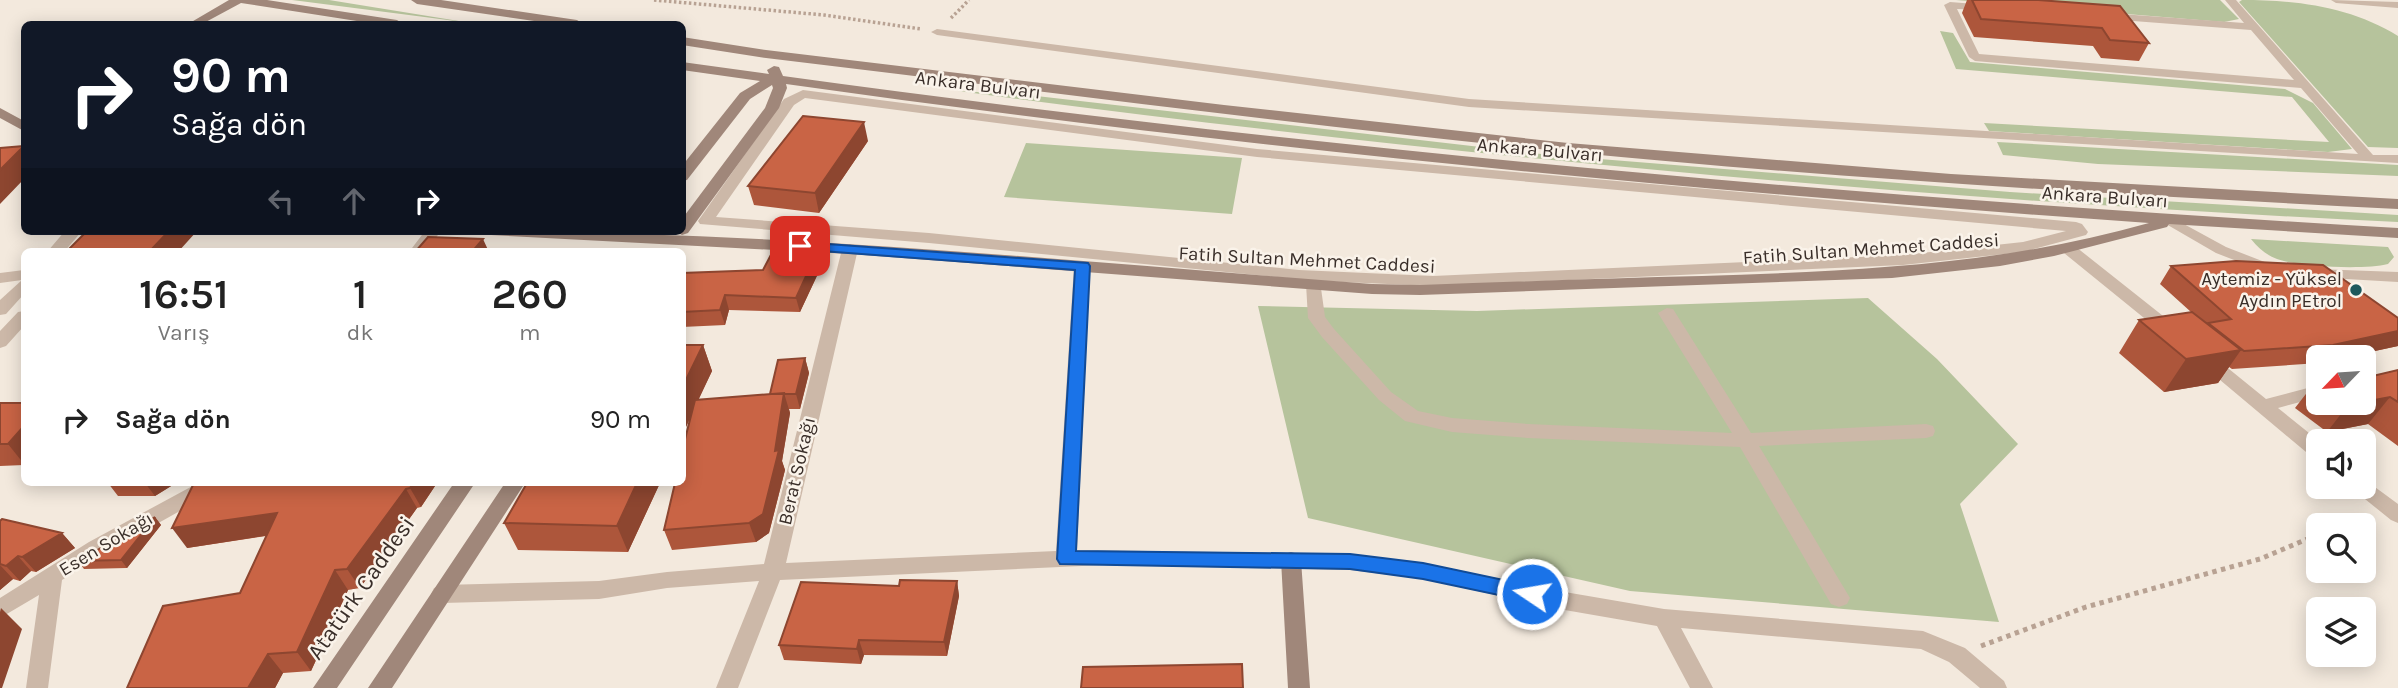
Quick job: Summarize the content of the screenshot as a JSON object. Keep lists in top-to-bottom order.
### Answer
{
  "streets": {
    "main road": ["Ankara Bulvarı", "Fatih Sultan Mehmet Caddesi", "Atatürk Caddesi"],
    "street": ["Berat Sokağı", "Esen Sokağı"]
  },
  "crossings": [
    ["Ankara Bulvarı", "Fatih Sultan Mehmet Caddesi"],
    ["Fatih Sultan Mehmet Caddesi", "Berat Sokağı"]
  ],
  "places": ["Aytemiz - Yüksel Aydın PEtrol"],
  "north": "bottom left",
  "page": {
    "turn": ["90 m", "Sağa dön"],
    "eta": [
      "16:51",
      "Varış",
      "1",
      "dk",
      "260",
      "m"
    ],
    "list": [
      {
        "name": "Sağa dön",
        "value": "90 m"
      }
    ]
  }
}
